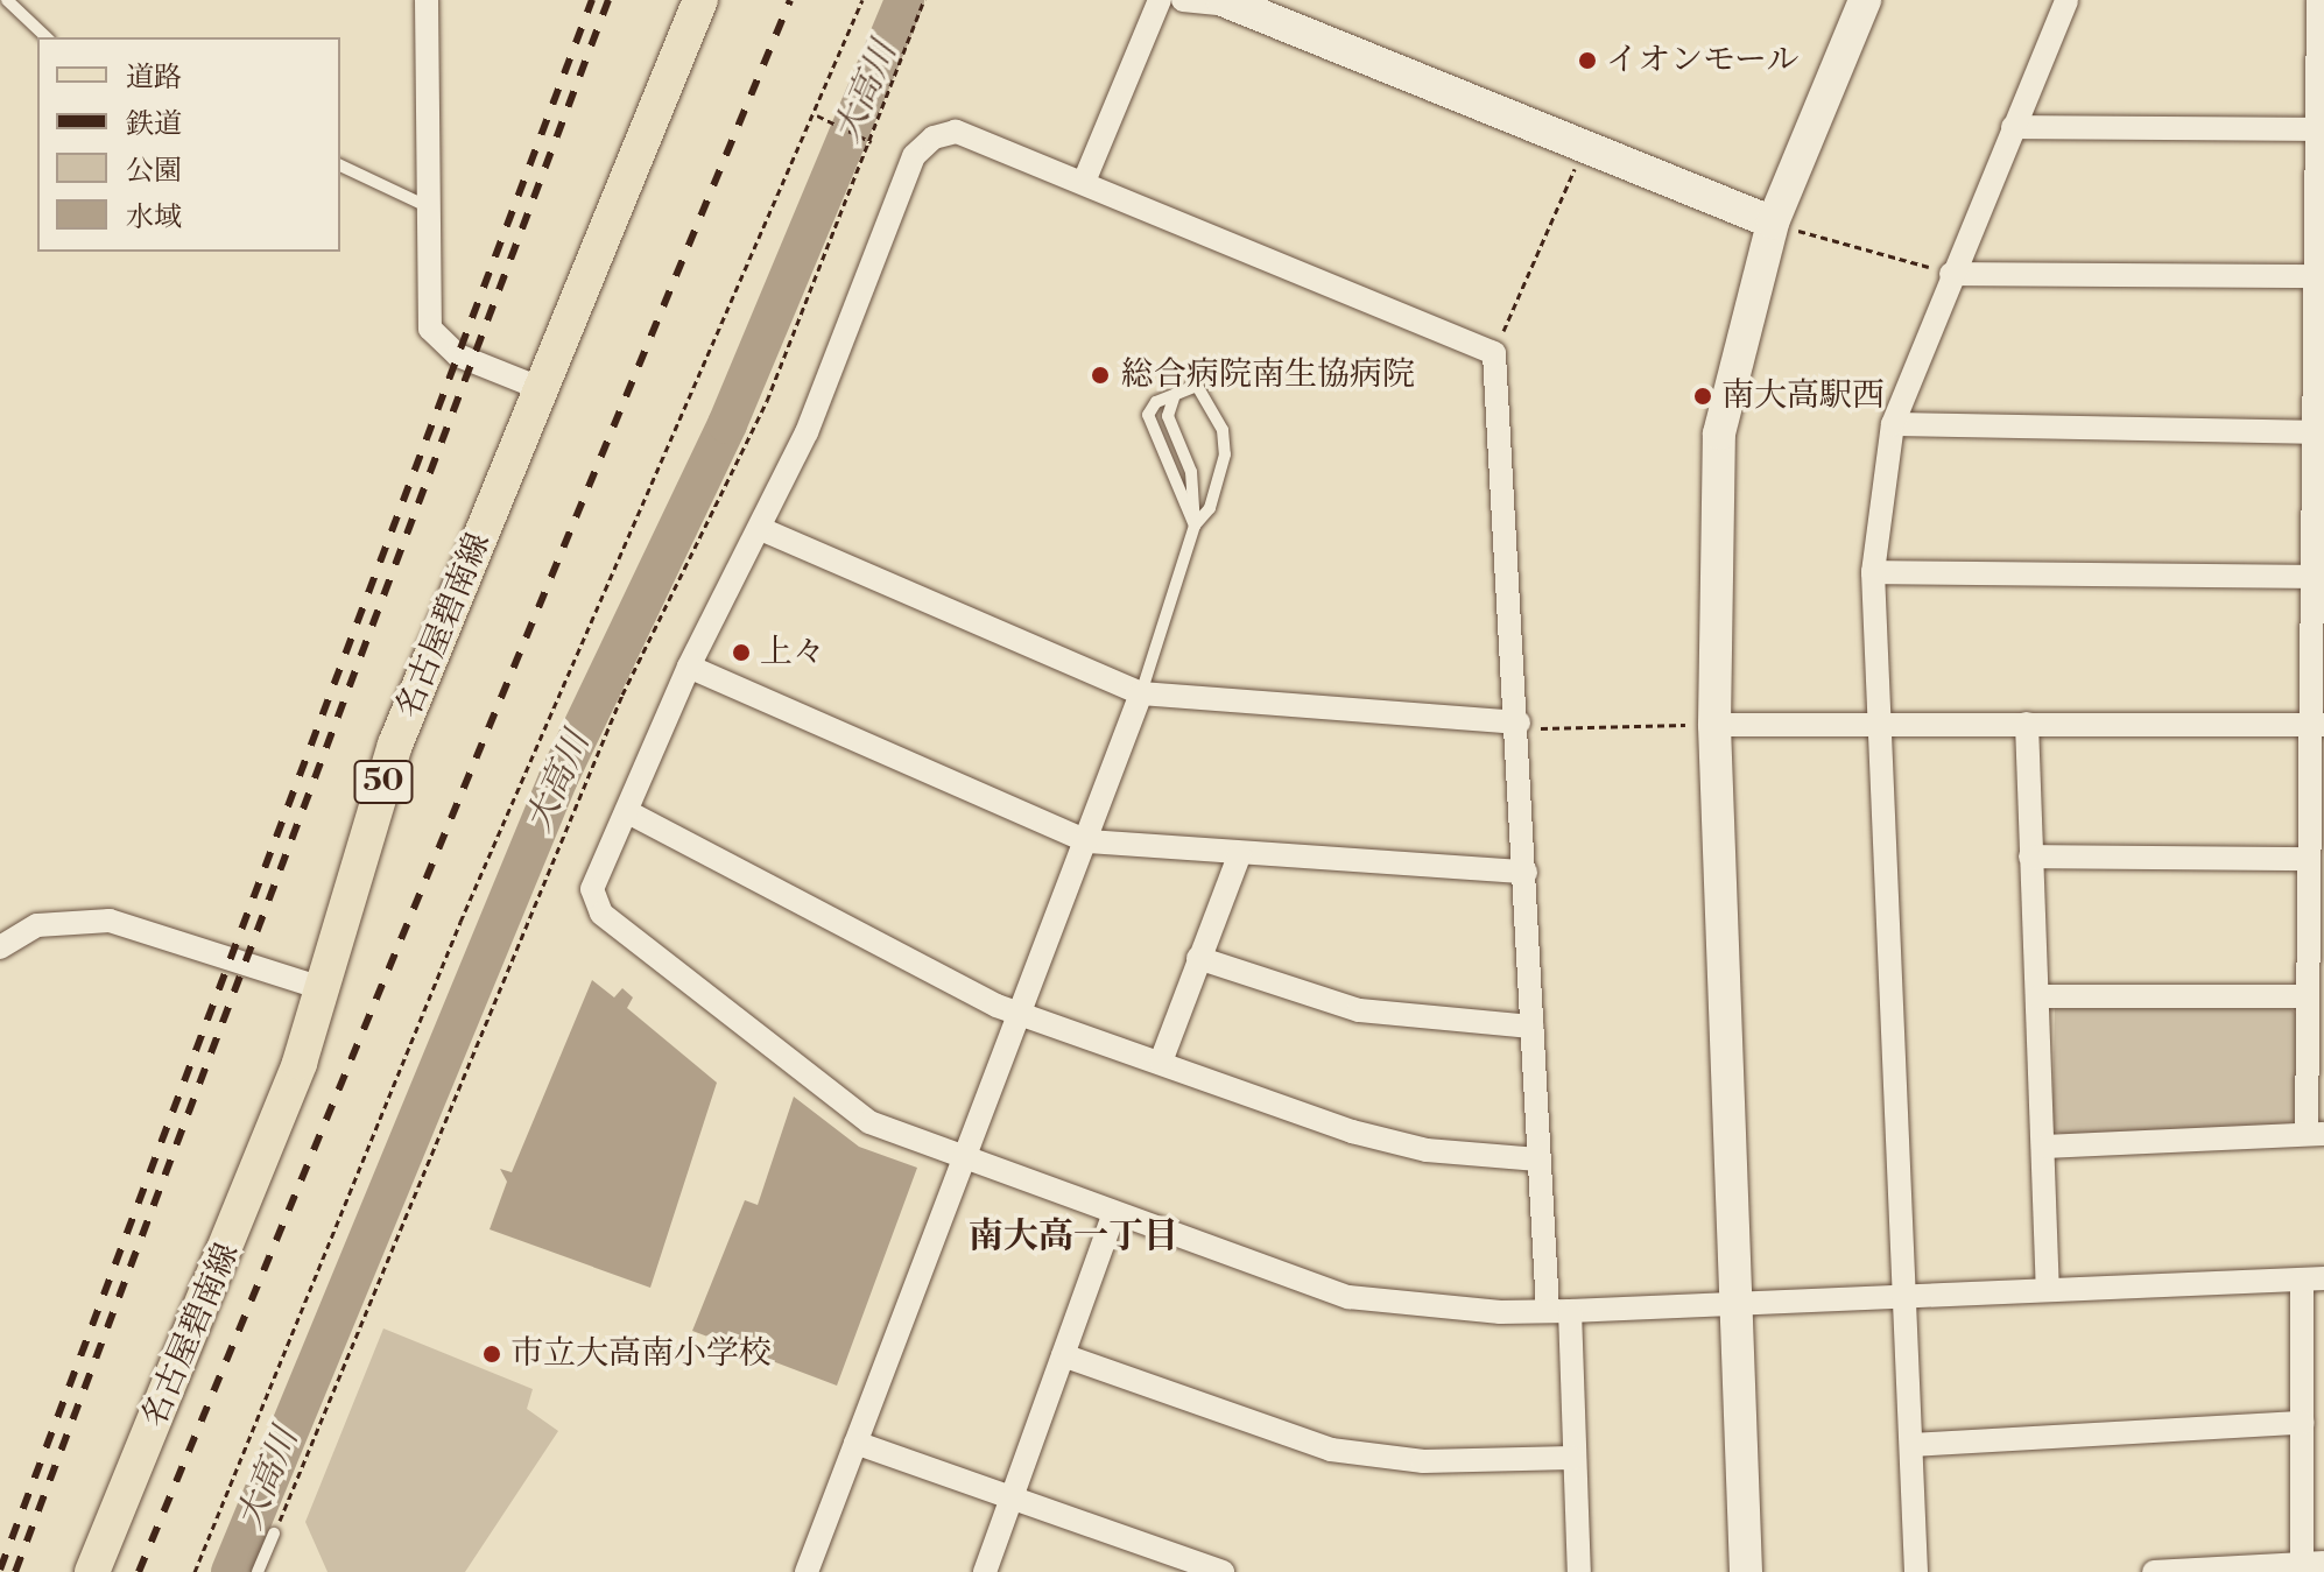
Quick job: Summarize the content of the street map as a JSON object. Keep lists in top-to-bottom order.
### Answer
{
  "streets": {
    "main road": ["名古屋碧南線", "50"]
  },
  "districts": ["南大高一丁目"],
  "water": ["大高川"],
  "places": [
    "イオンモール",
    "総合病院南生協病院",
    "南大高駅西",
    "上々",
    "市立大高南小学校"
  ],
  "legend": [
    "道路",
    "鉄道",
    "公園",
    "水域"
  ]
}
